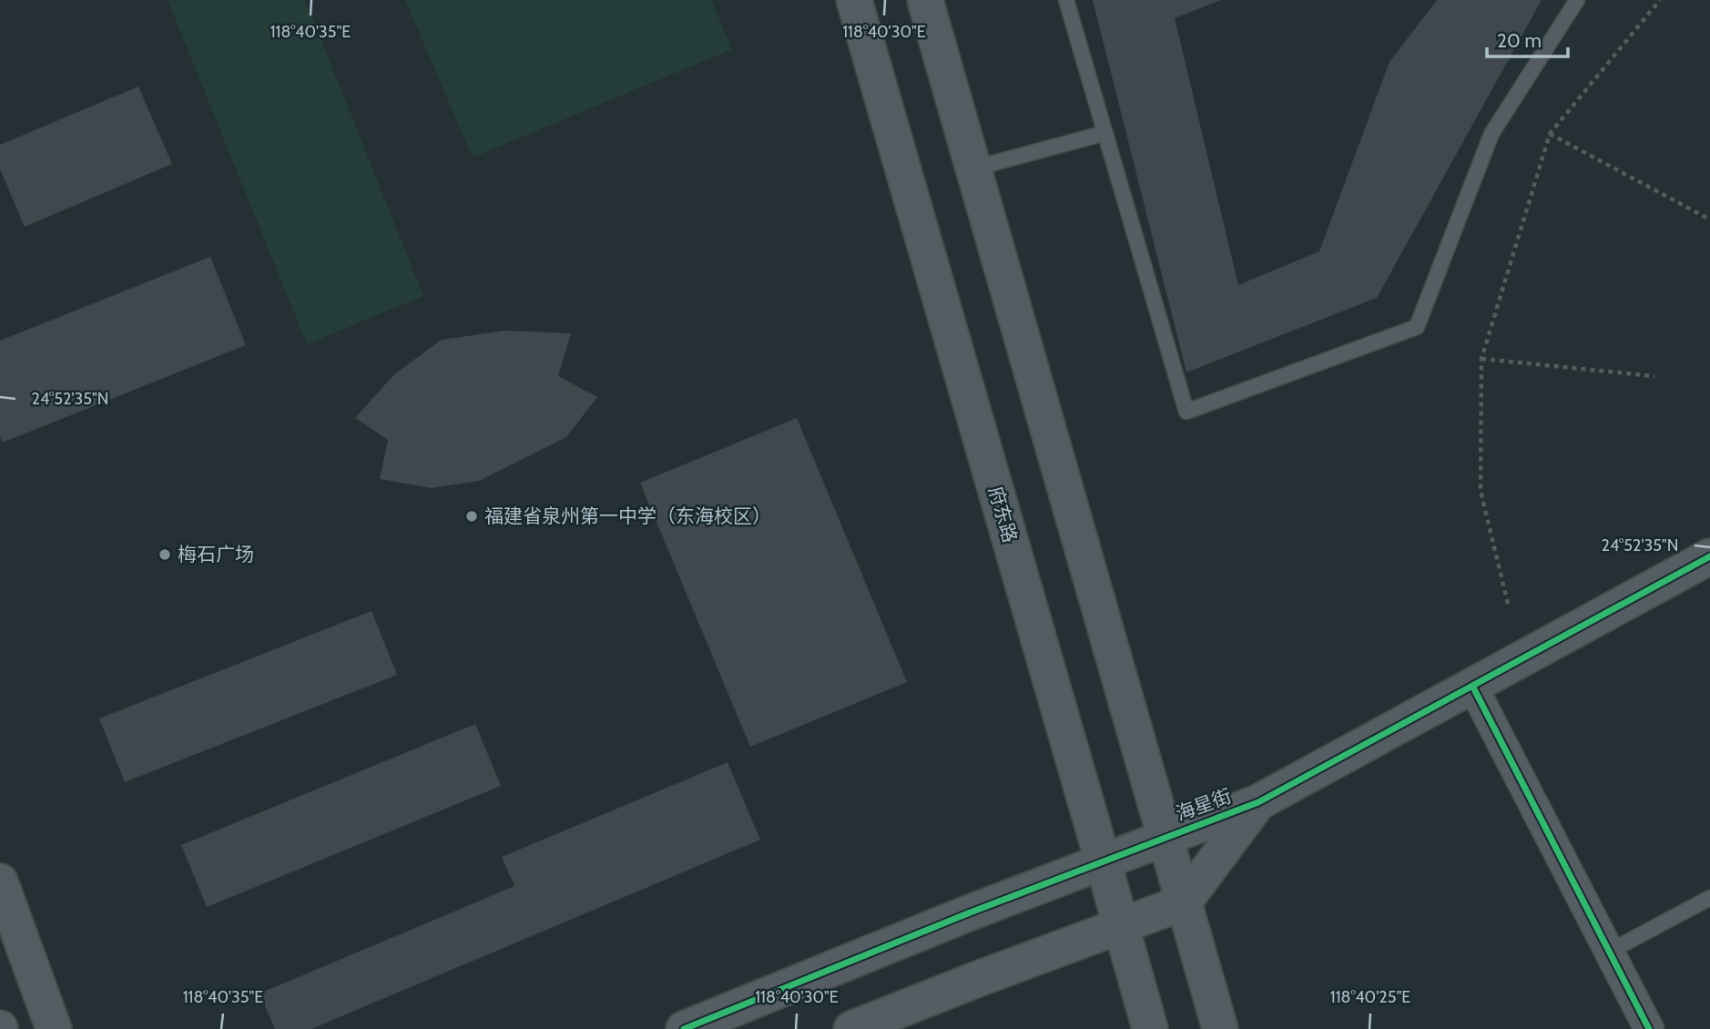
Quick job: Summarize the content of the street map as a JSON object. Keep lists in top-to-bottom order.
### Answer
{
  "streets": {
    "main road": ["府东路"],
    "street": ["海星街"]
  },
  "crossings": [
    ["府东路", "海星街"]
  ],
  "places": ["福建省泉州第一中学（东海校区）", "梅石广场"],
  "scale_bar": "20 m",
  "coordinates": [
    "118°40'30\"E",
    "118°40'35\"E",
    "24°52'35\"N",
    "118°40'25\"E"
  ]
}
